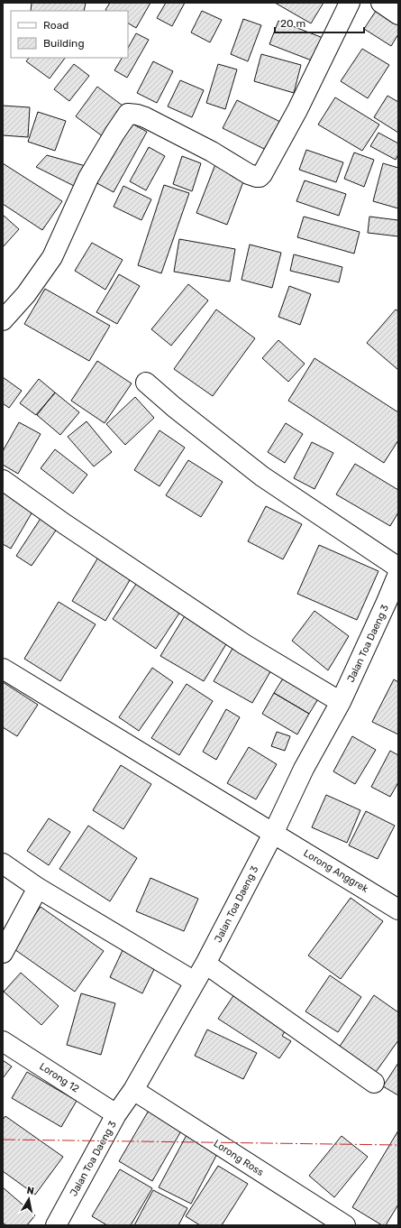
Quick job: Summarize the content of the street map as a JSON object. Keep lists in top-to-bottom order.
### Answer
{
  "streets": {
    "street": [
      "Jalan Toa Daeng 3",
      "Lorong Anggrek",
      "Lorong 12",
      "Lorong Ross"
    ]
  },
  "crossings": [
    ["Jalan Toa Daeng 3", "Lorong Anggrek"],
    ["Jalan Toa Daeng 3", "Lorong 12"],
    ["Jalan Toa Daeng 3", "Lorong Ross"]
  ],
  "legend": ["Road", "Building"],
  "scale_bar": "20 m",
  "north": "top"
}
